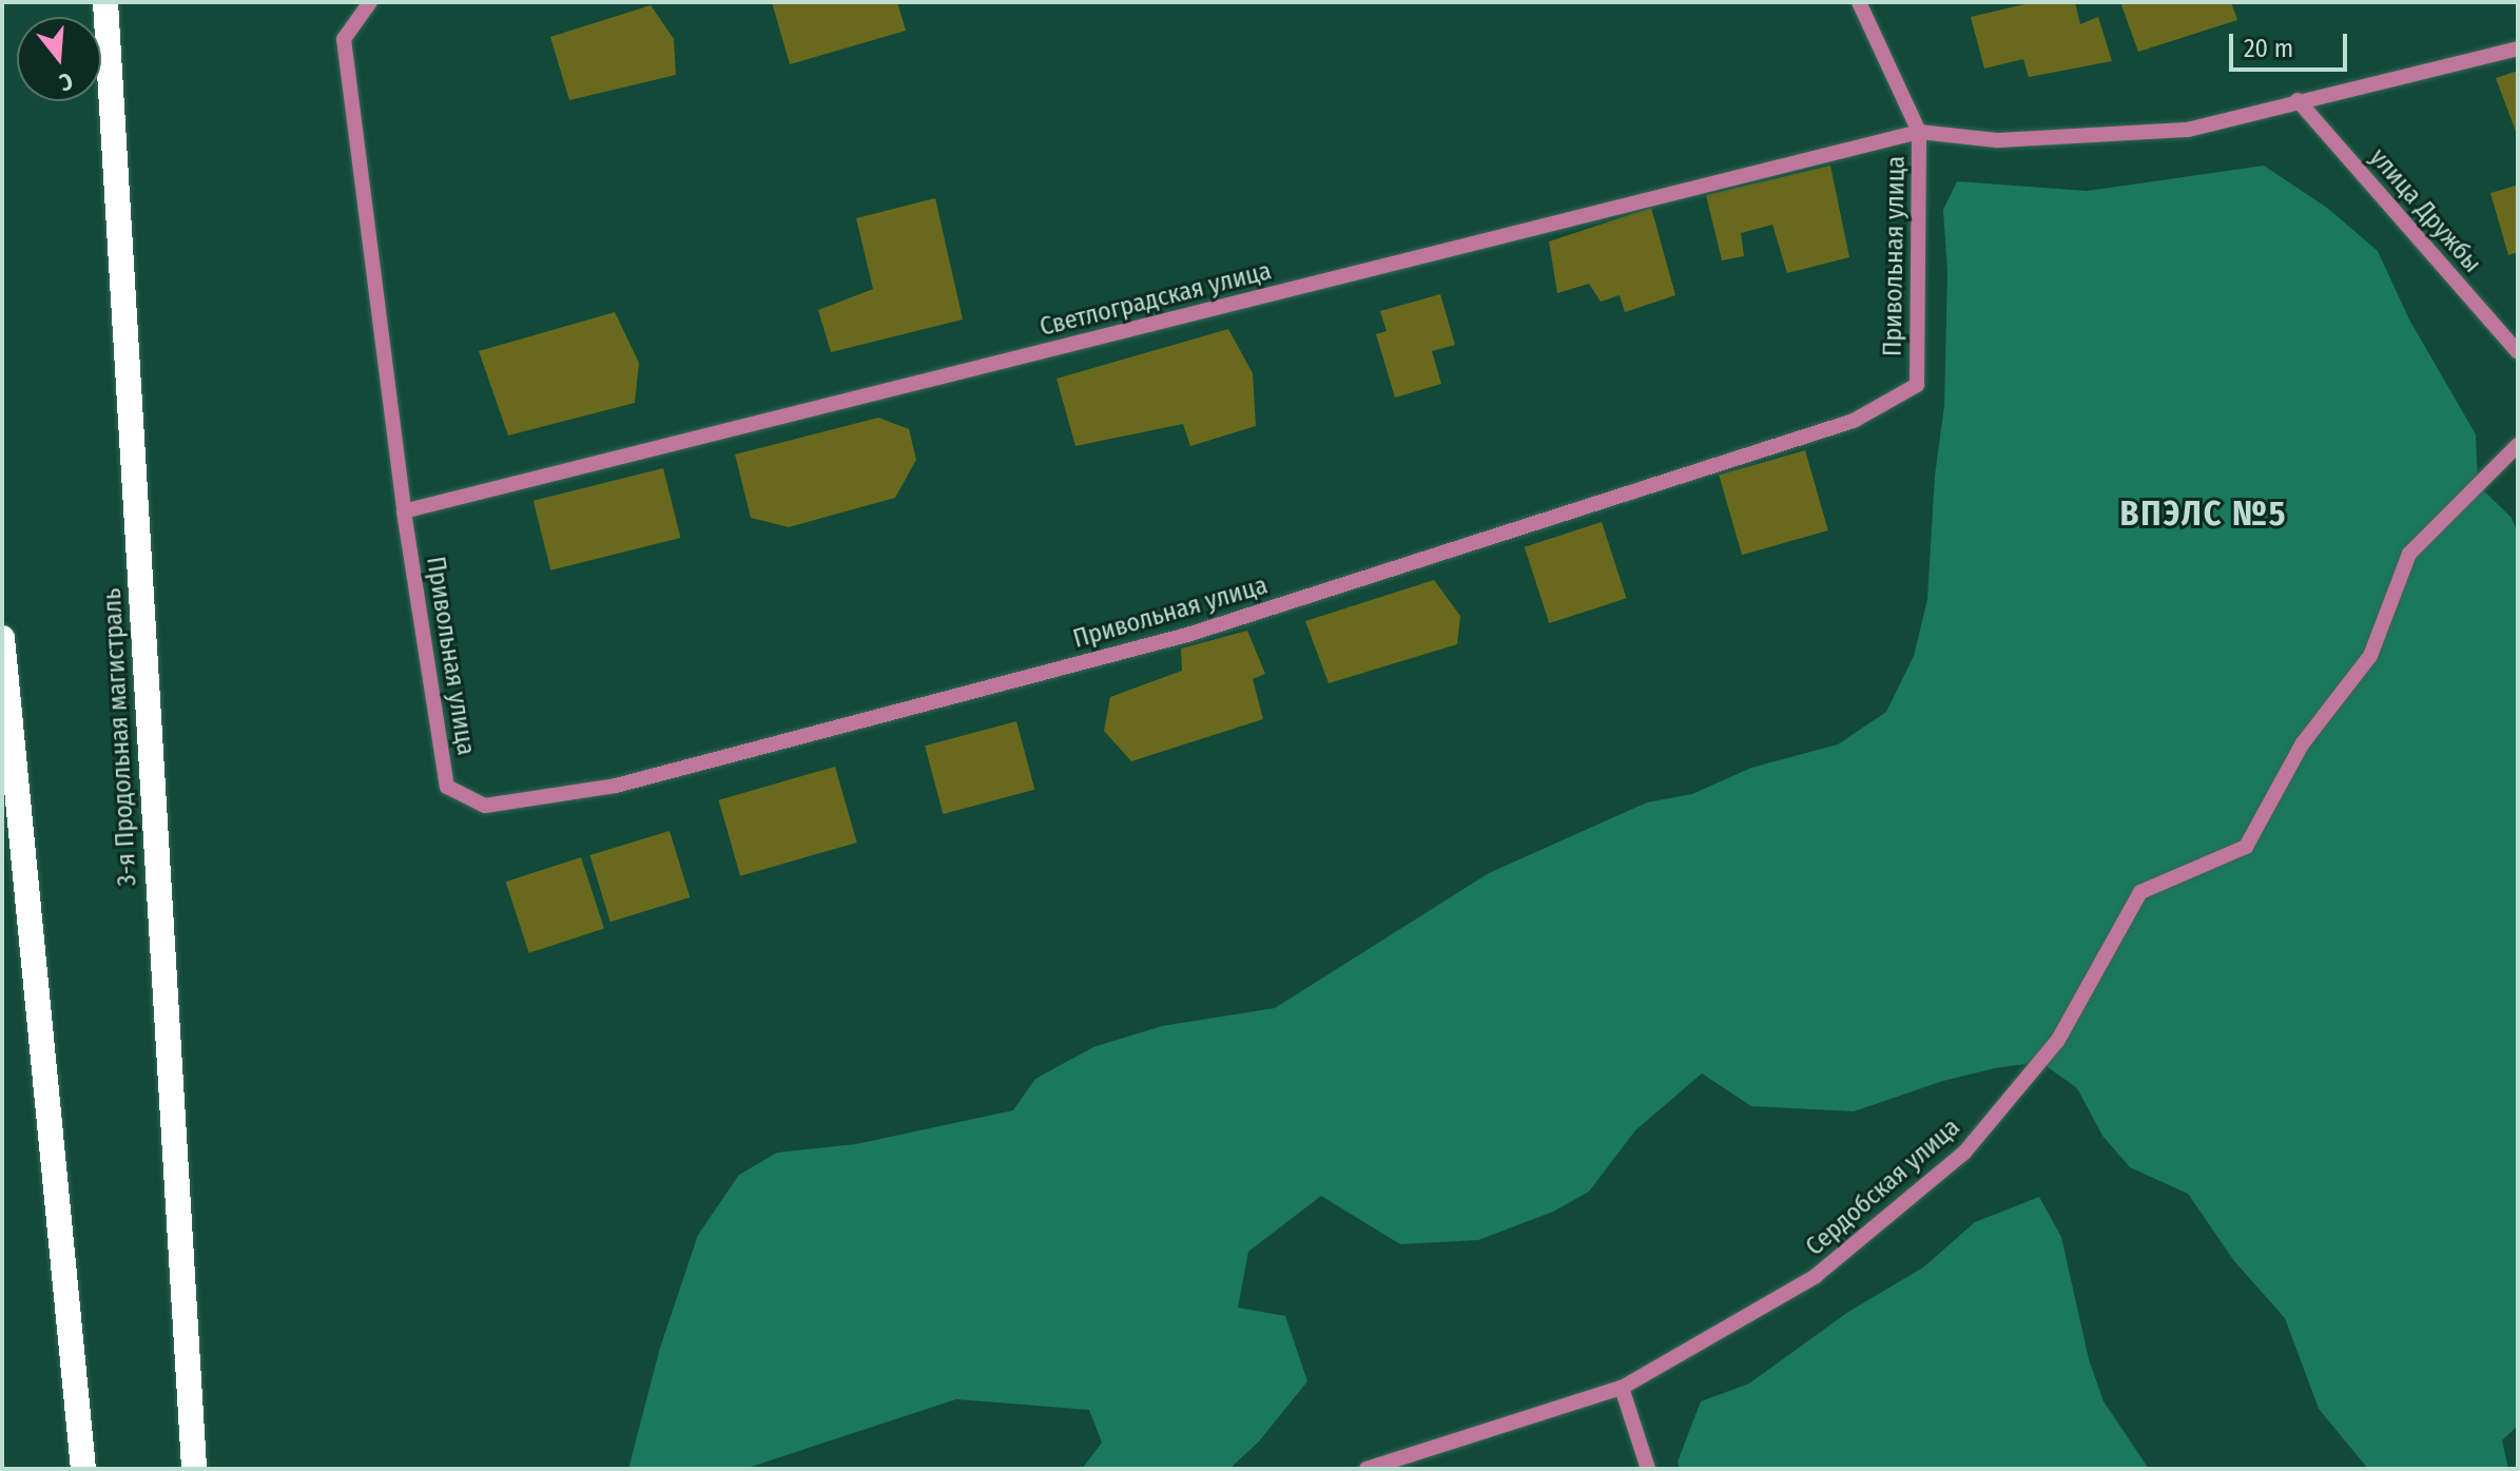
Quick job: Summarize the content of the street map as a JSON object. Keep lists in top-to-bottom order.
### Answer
{
  "streets": {
    "highway": ["3-я Продольная магистраль"],
    "street": [
      "улица Дружбы",
      "Привольная улица",
      "Светлоградская улица",
      "Сердобская улица"
    ]
  },
  "crossings": [
    ["Привольная улица", "Светлоградская улица"]
  ],
  "districts": ["ВПЭЛС №5"],
  "scale_bar": "20 m",
  "north": "bottom"
}
